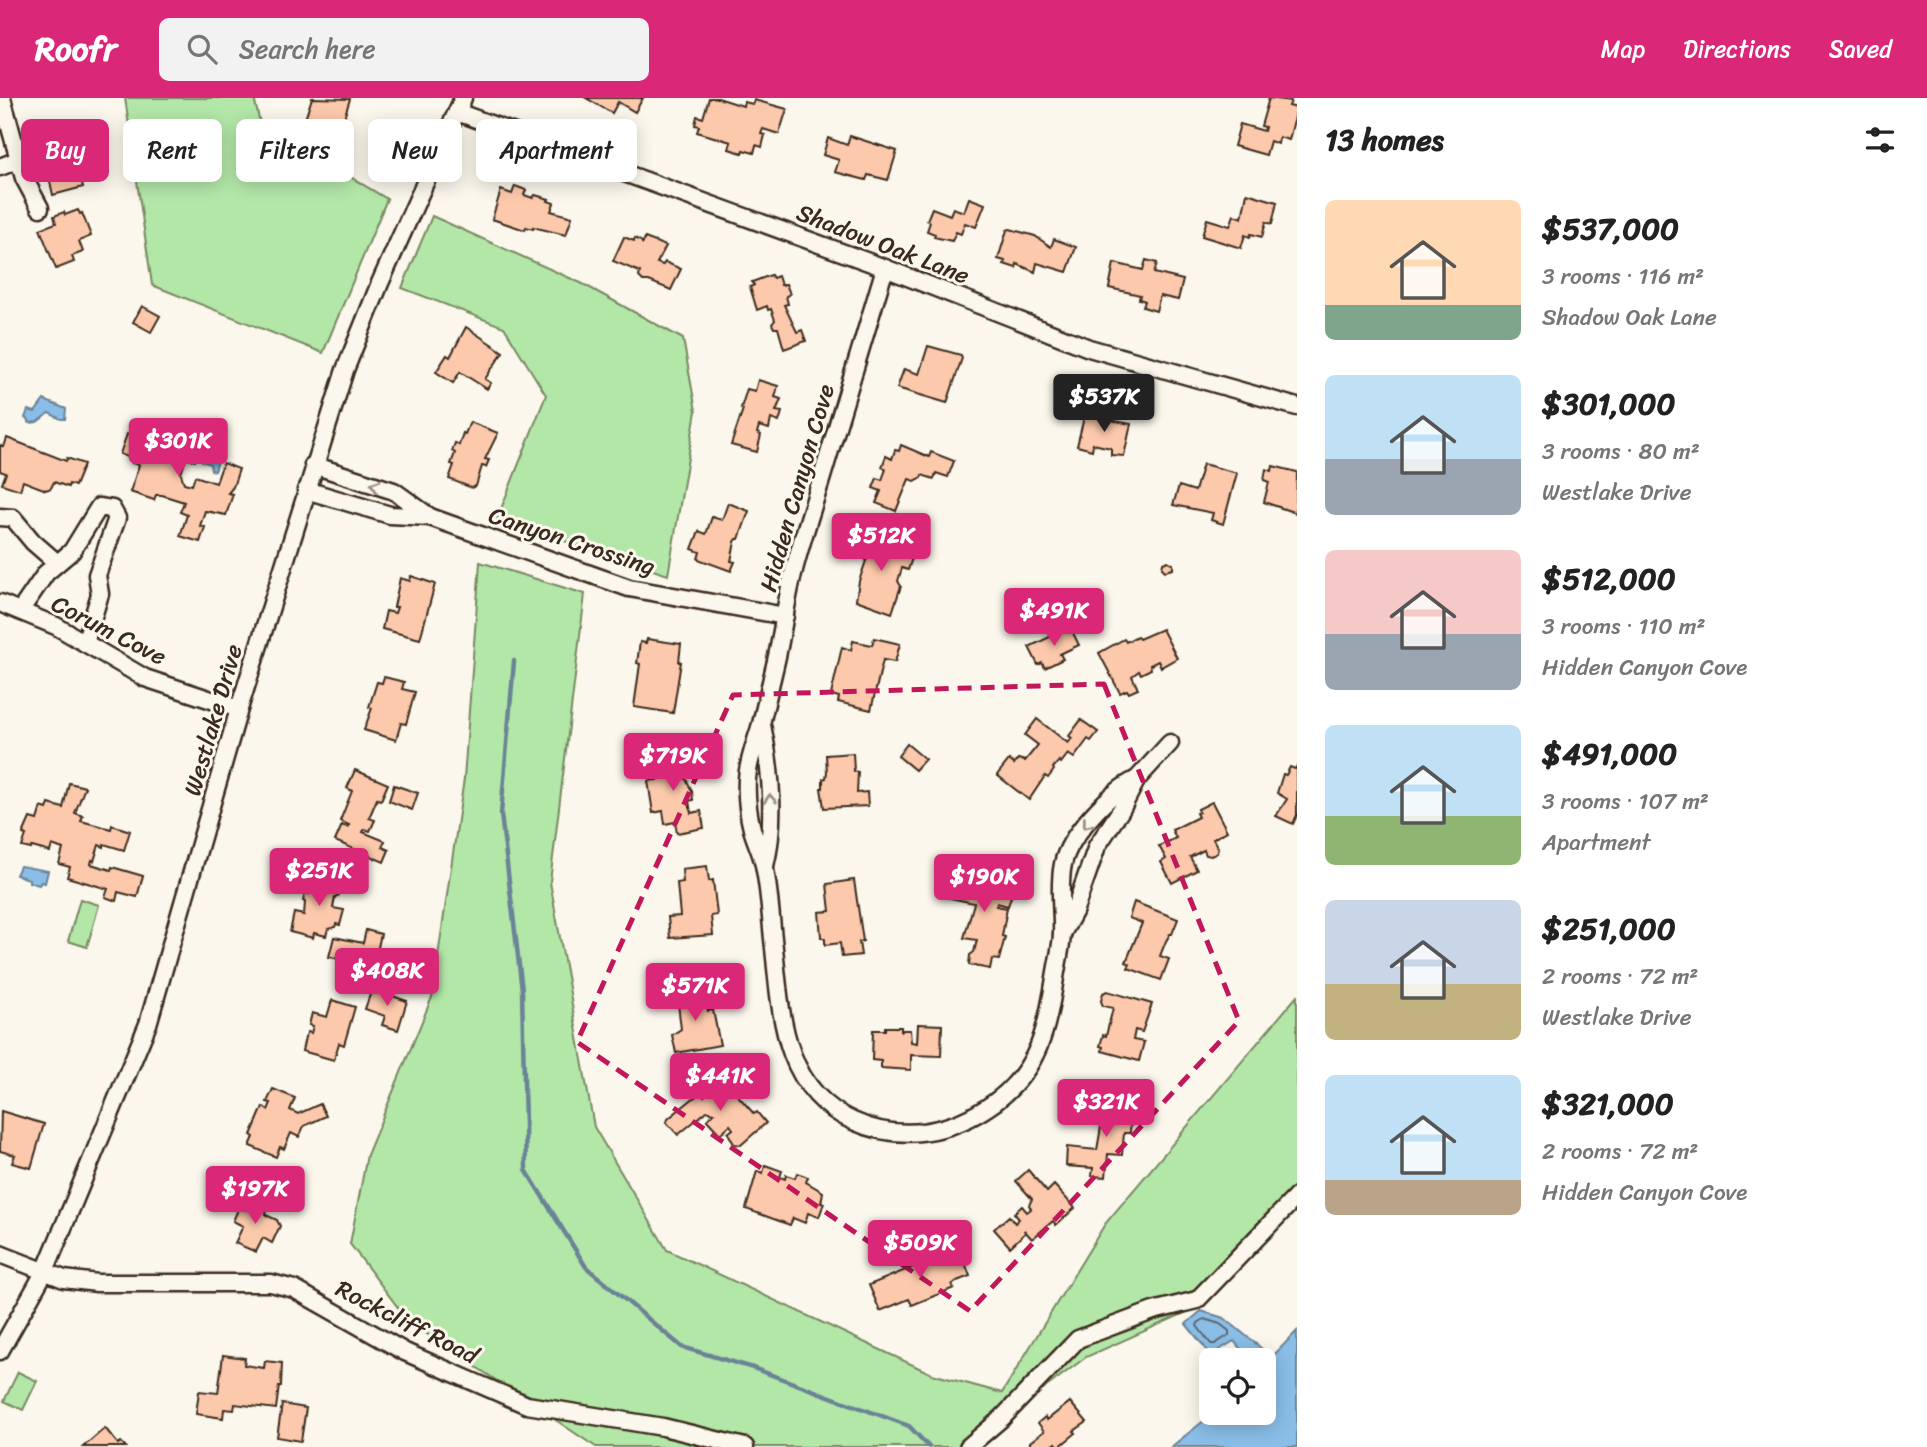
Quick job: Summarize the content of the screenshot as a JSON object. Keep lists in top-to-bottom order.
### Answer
{
  "streets": {
    "street": [
      "Shadow Oak Lane",
      "Hidden Canyon Cove",
      "Canyon Crossing",
      "Corum Cove",
      "Westlake Drive",
      "Rockcliff Road"
    ]
  },
  "crossings": [
    ["Shadow Oak Lane", "Hidden Canyon Cove"],
    ["Shadow Oak Lane", "Westlake Drive"],
    ["Hidden Canyon Cove", "Canyon Crossing"],
    ["Canyon Crossing", "Westlake Drive"],
    ["Corum Cove", "Westlake Drive"],
    ["Westlake Drive", "Rockcliff Road"]
  ],
  "page": {
    "header": "Roofr",
    "search": "Search here",
    "nav": ["Map", "Directions", "Saved"],
    "heading": "13 homes",
    "chip": [
      "Buy",
      "Rent",
      "Filters",
      "New",
      "Apartment"
    ],
    "list": [
      {
        "name": "$537,000",
        "note": "3 rooms · 116 m² · Shadow Oak Lane"
      },
      {
        "name": "$301,000",
        "note": "3 rooms · 80 m² · Westlake Drive"
      },
      {
        "name": "$512,000",
        "note": "3 rooms · 110 m² · Hidden Canyon Cove"
      },
      {
        "name": "$491,000",
        "note": "3 rooms · 107 m² · Apartment"
      },
      {
        "name": "$251,000",
        "note": "2 rooms · 72 m² · Westlake Drive"
      },
      {
        "name": "$321,000",
        "note": "2 rooms · 72 m² · Hidden Canyon Cove"
      }
    ],
    "price": [
      "$537K",
      "$301K",
      "$512K",
      "$491K",
      "$719K",
      "$251K",
      "$190K",
      "$408K",
      "$571K",
      "$441K",
      "$321K",
      "$197K",
      "$509K"
    ]
  }
}
